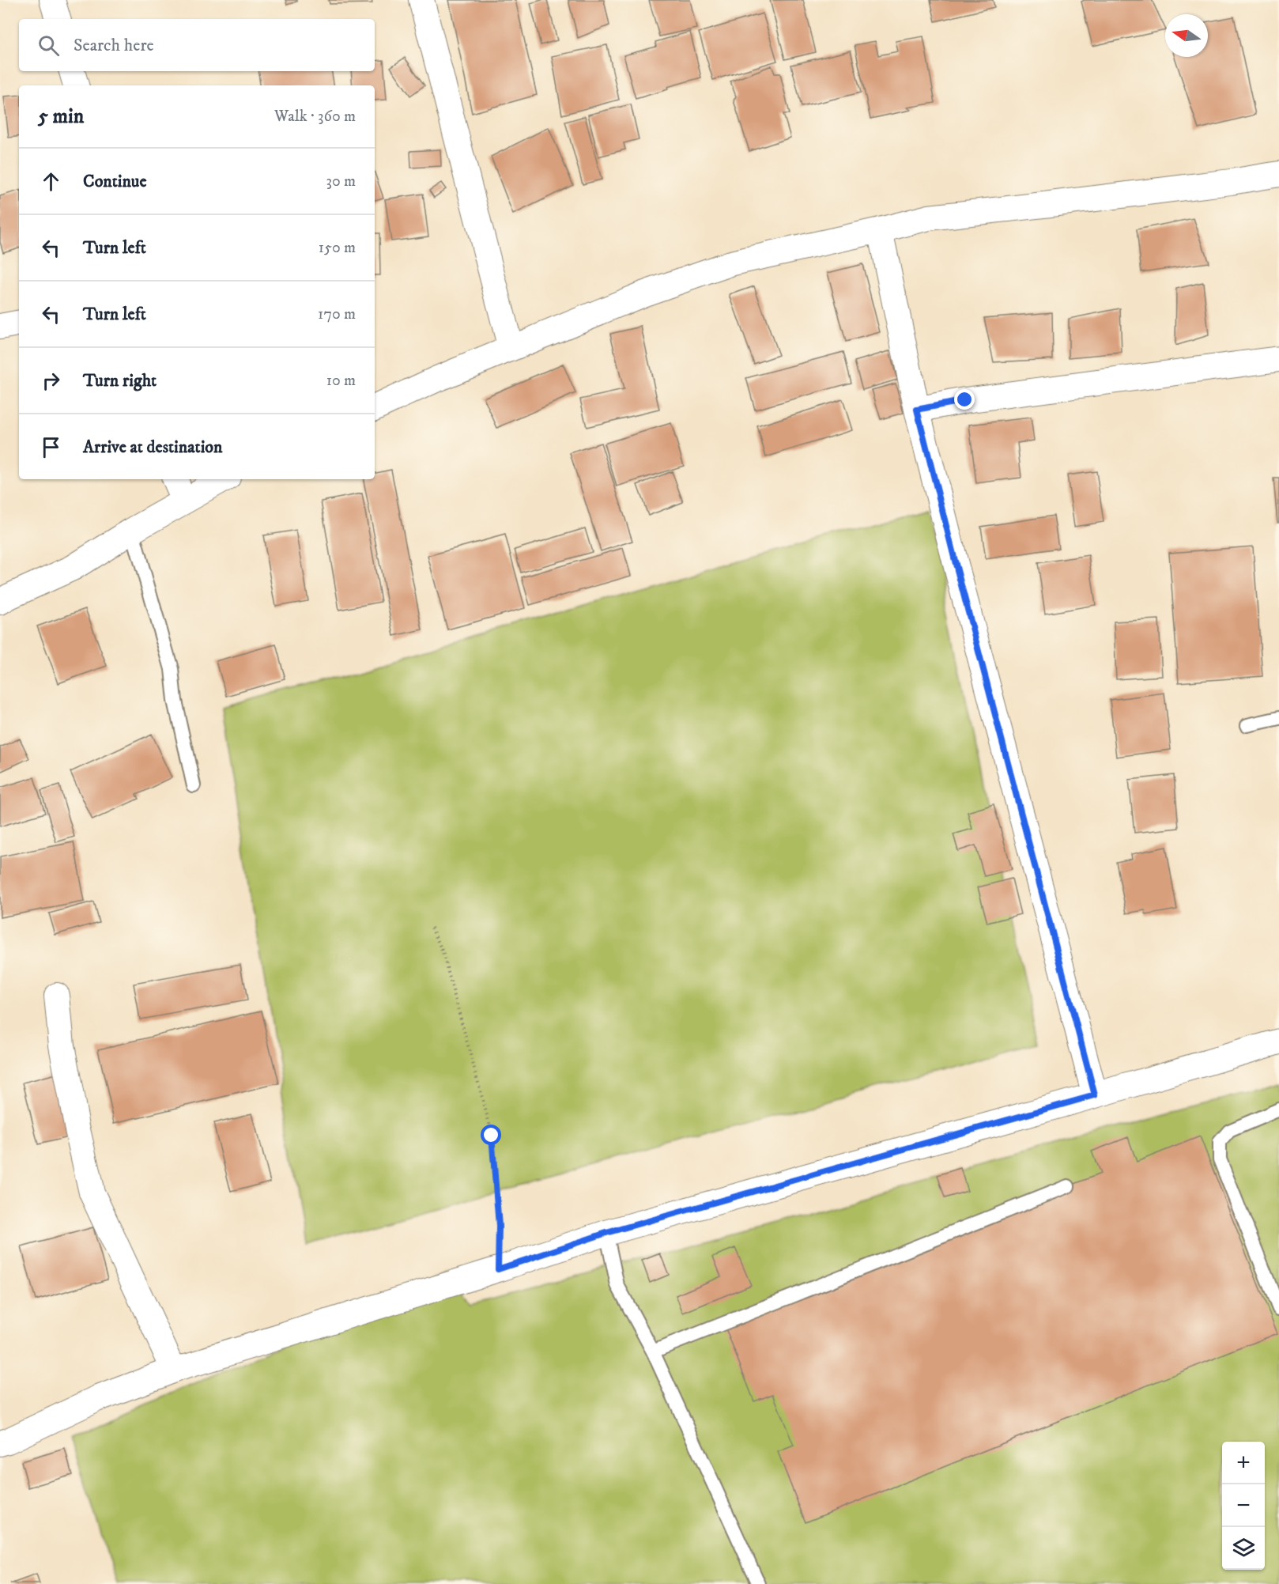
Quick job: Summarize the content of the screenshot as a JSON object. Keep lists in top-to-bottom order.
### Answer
{
  "north": "left",
  "page": {
    "search": "Search here",
    "heading": ["5 min", "Walk · 360 m"],
    "list": [
      ["Continue", "30 m"],
      ["Turn left", "150 m"],
      ["Turn left", "170 m"],
      ["Turn right", "10 m"],
      "Arrive at destination"
    ],
    "map_buttons": ["+", "−"]
  }
}
